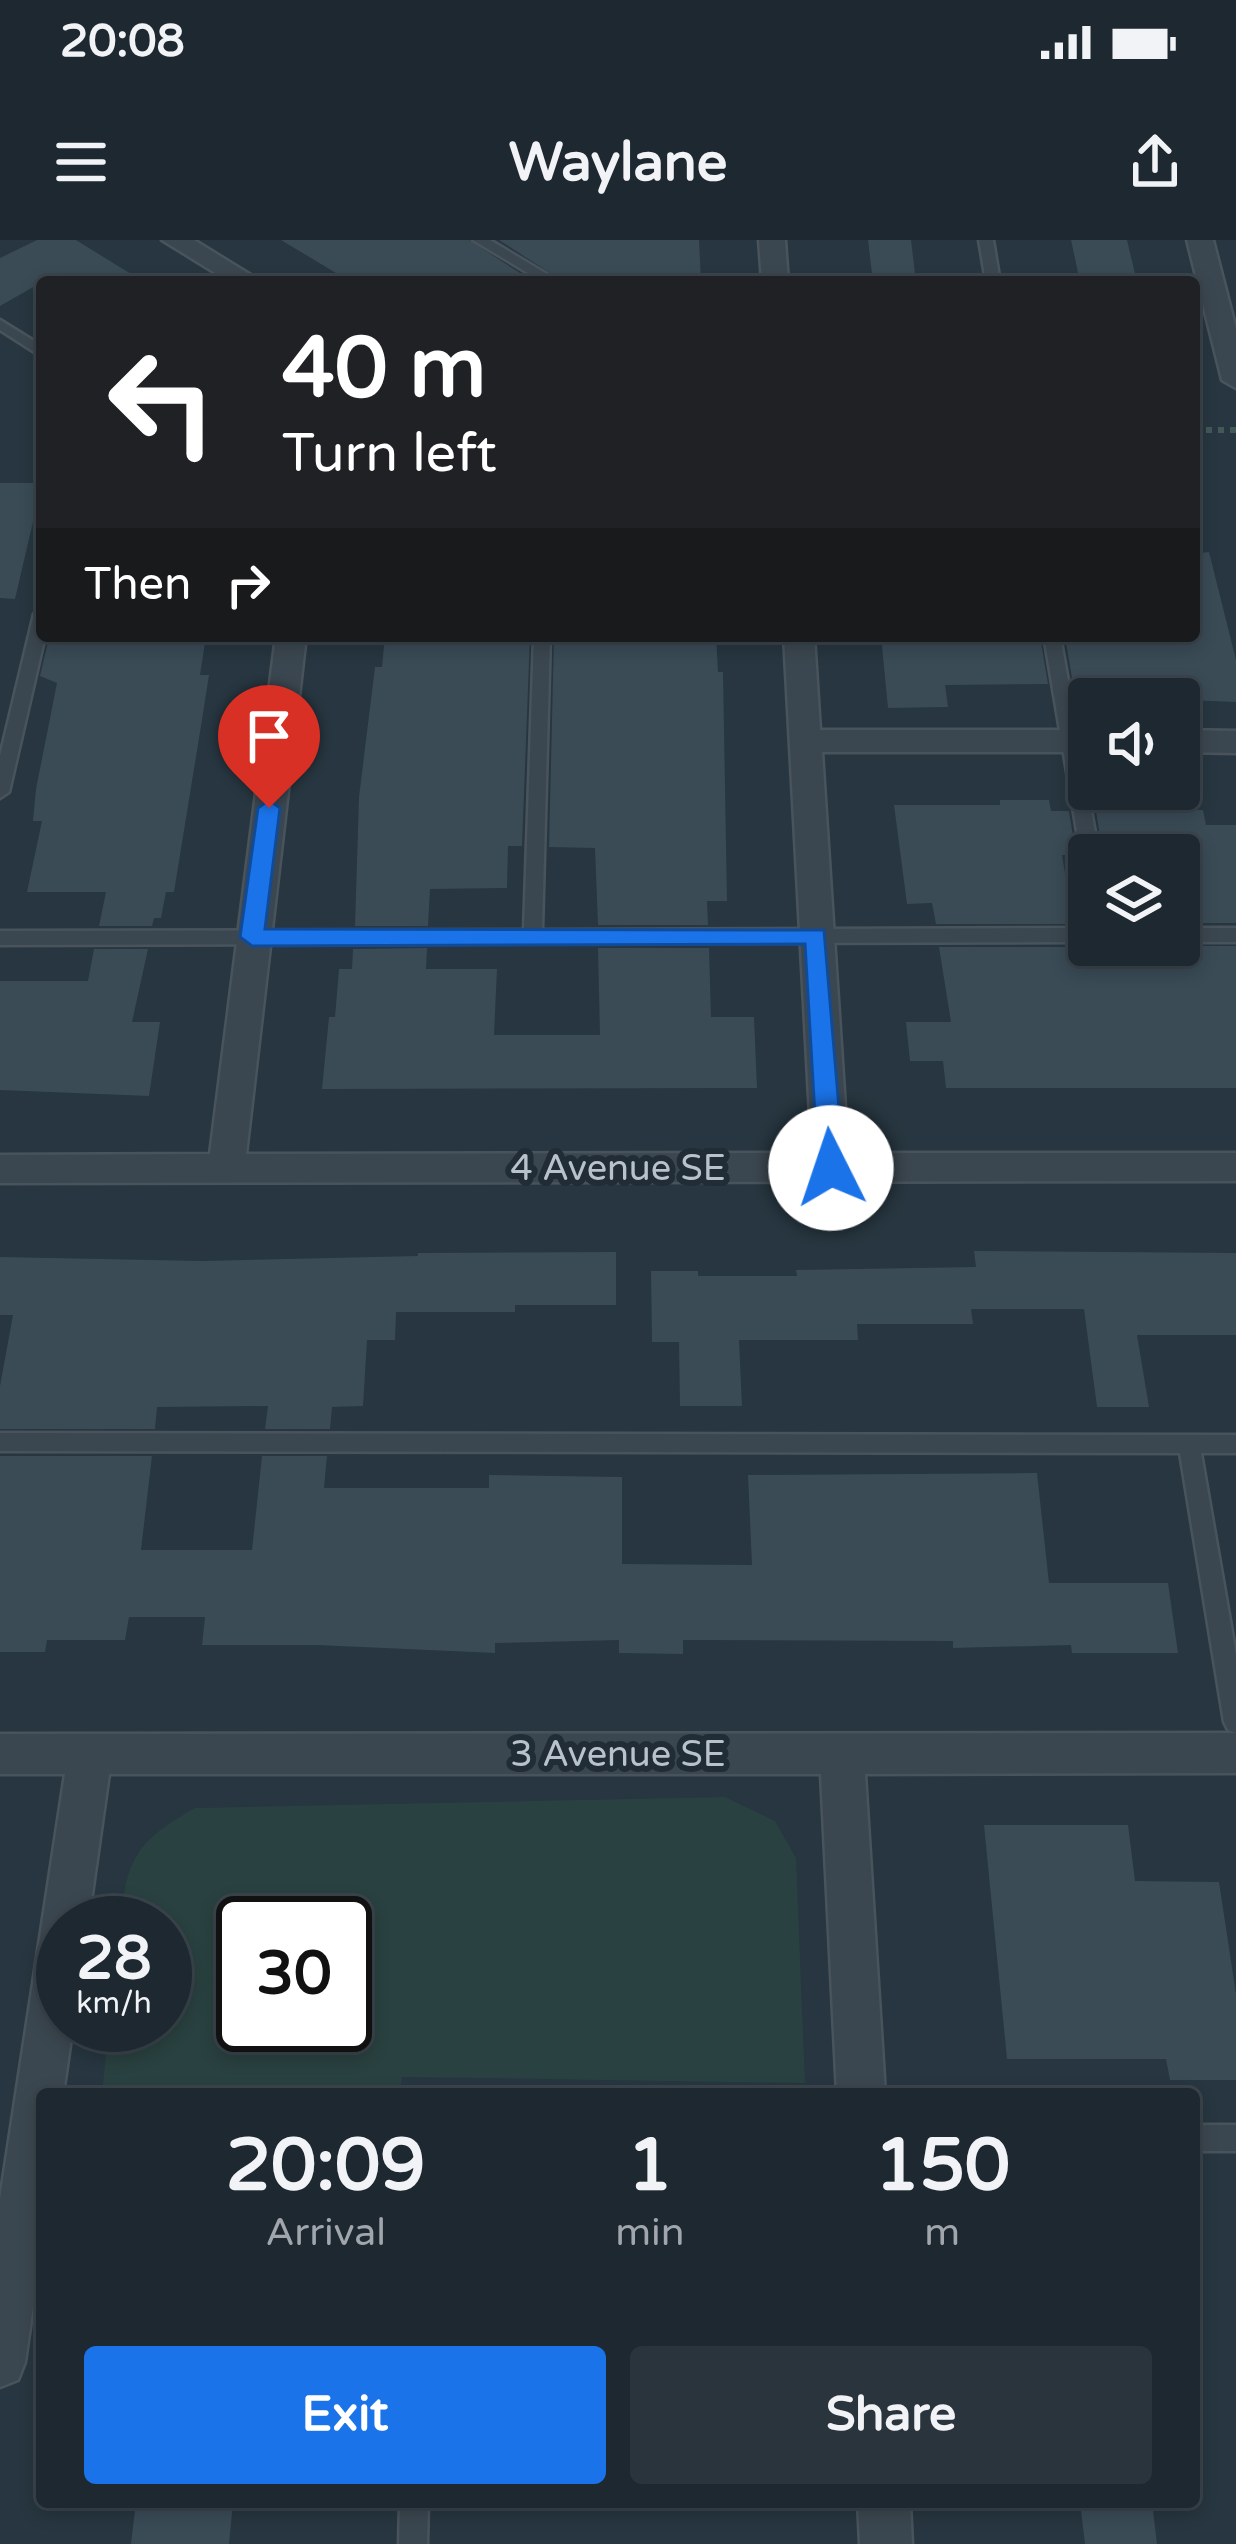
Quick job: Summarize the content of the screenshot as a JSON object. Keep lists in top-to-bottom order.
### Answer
{
  "streets": {
    "street": ["4 Avenue SE", "3 Avenue SE"]
  },
  "page": {
    "status": "20:08",
    "header": "Waylane",
    "turn": ["40 m", "Turn left"],
    "then": "Then",
    "speed": "28 km/h",
    "limit": "30",
    "eta": [
      "20:09",
      "Arrival",
      "1",
      "min",
      "150",
      "m"
    ],
    "buttons": ["Exit", "Share"]
  }
}
